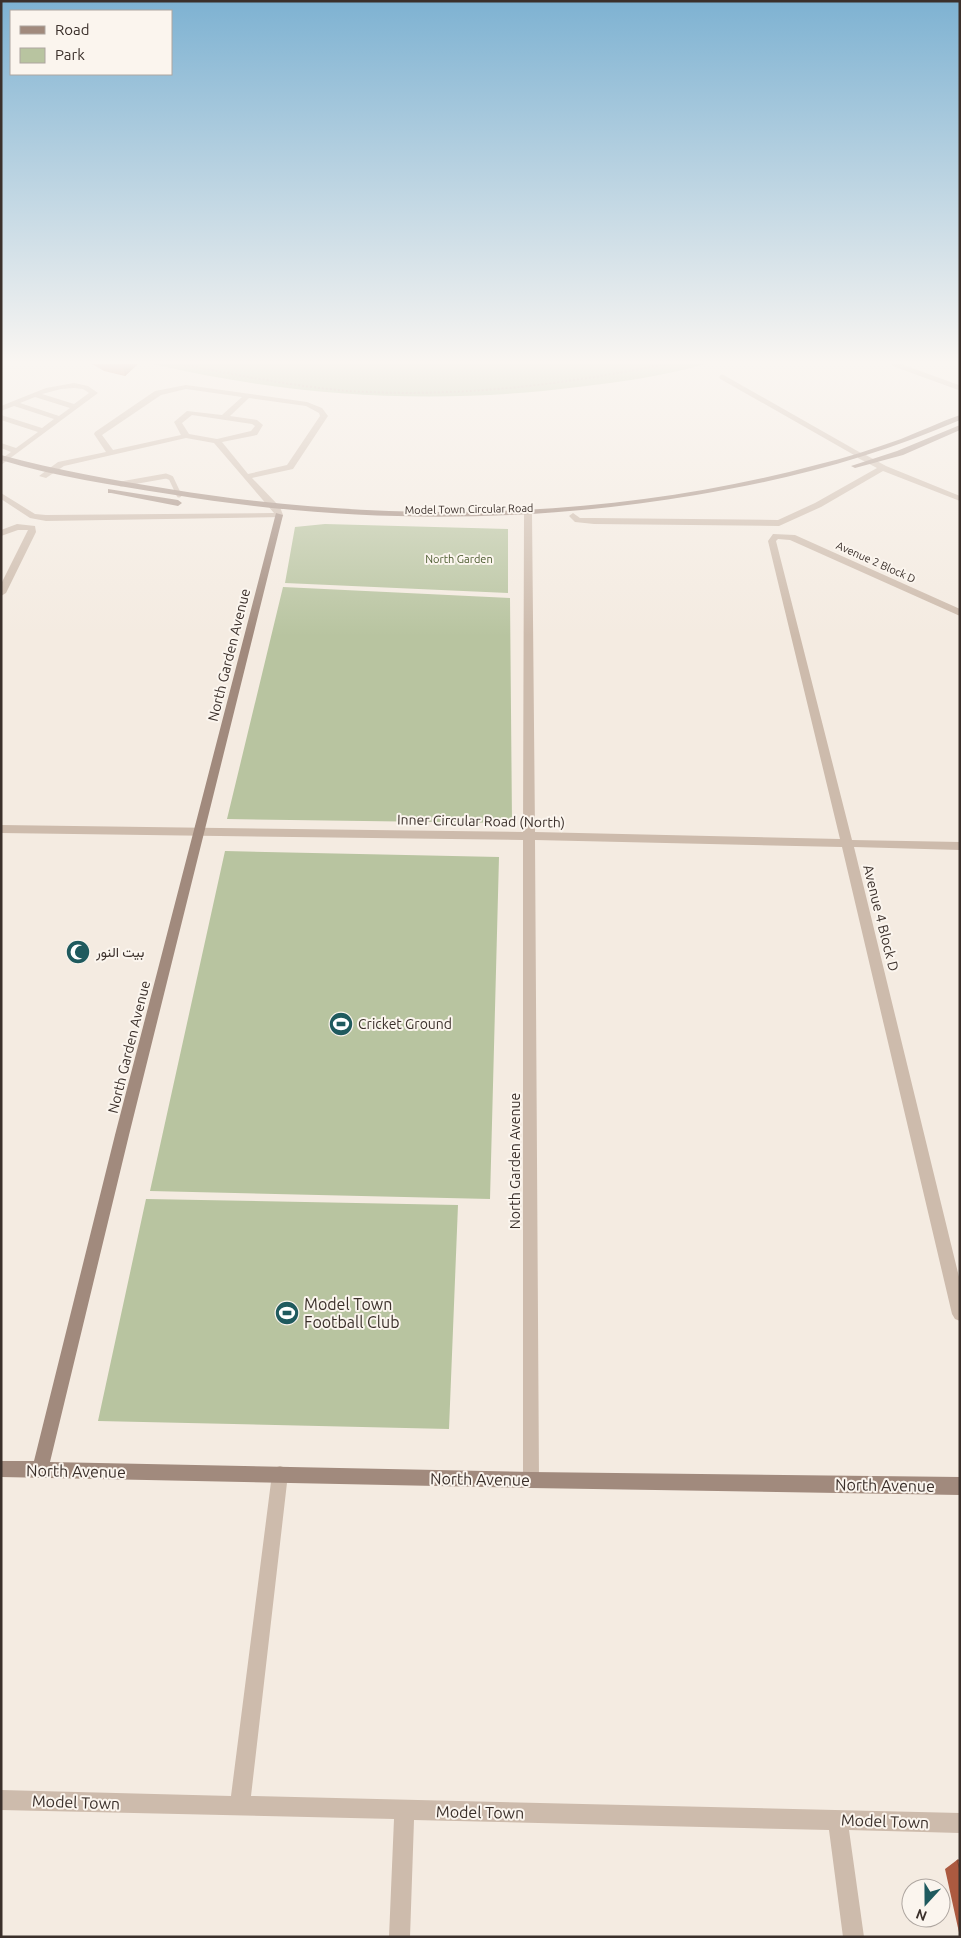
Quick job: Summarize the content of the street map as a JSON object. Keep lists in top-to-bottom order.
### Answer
{
  "streets": {
    "main road": ["Model Town Circular Road", "North Garden Avenue", "North Avenue"],
    "street": [
      "Avenue 2 Block D",
      "Inner Circular Road (North)",
      "Avenue 4 Block D",
      "Model Town"
    ]
  },
  "crossings": [
    ["Model Town Circular Road", "North Garden Avenue"],
    ["Avenue 2 Block D", "Avenue 4 Block D"],
    ["North Garden Avenue", "Inner Circular Road (North)"],
    ["North Garden Avenue", "North Avenue"],
    ["Inner Circular Road (North)", "Avenue 4 Block D"]
  ],
  "parks": ["North Garden"],
  "places": {
    "mosque": ["بیت النور"],
    "sports": ["Cricket Ground", "Model Town Football Club"]
  },
  "legend": ["Road", "Park"],
  "north": "bottom"
}
